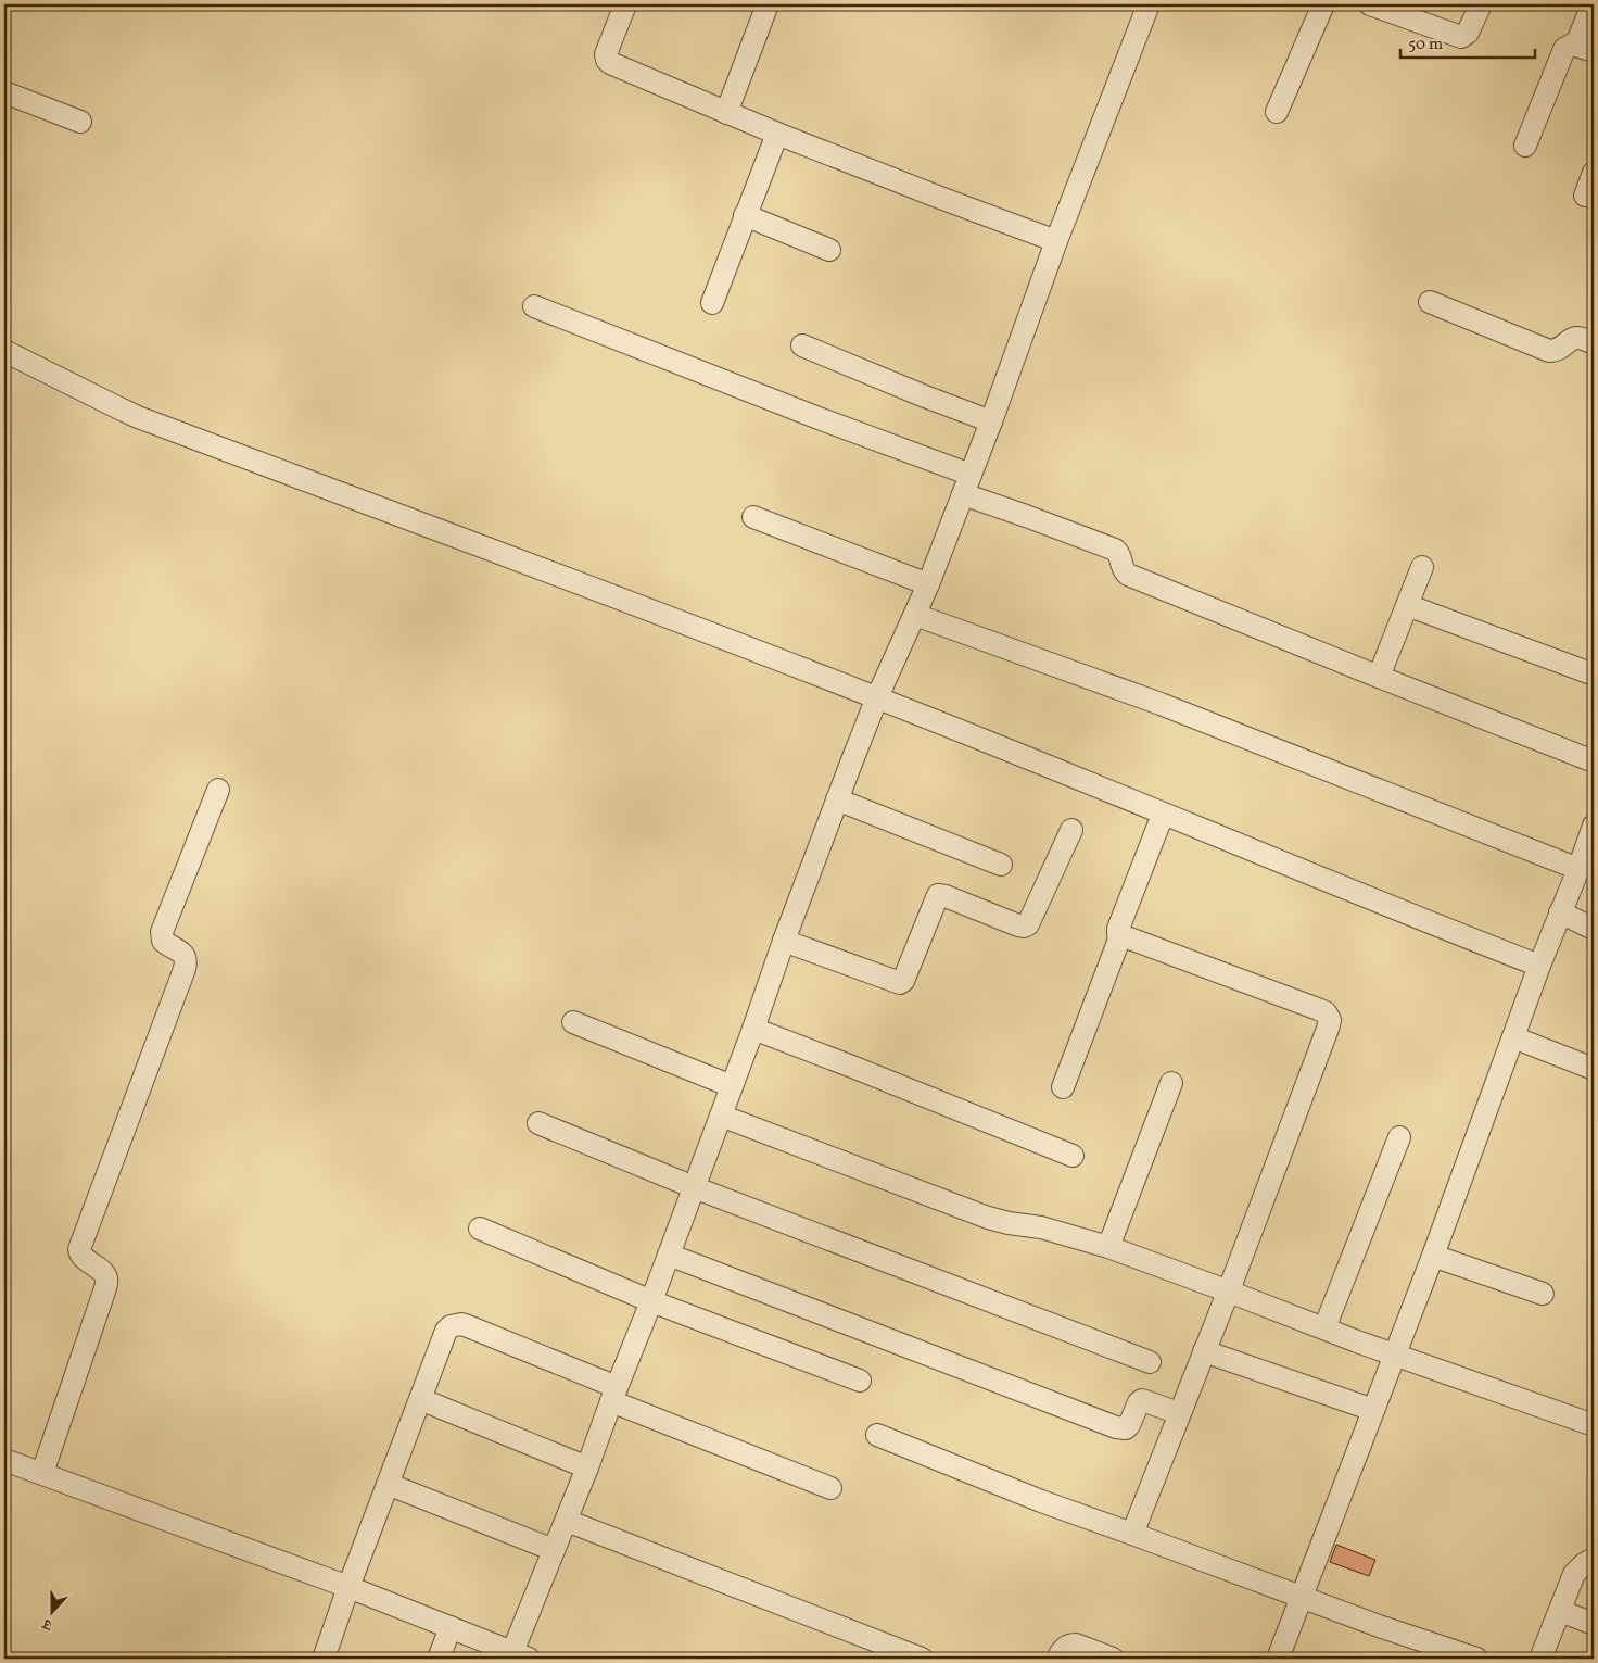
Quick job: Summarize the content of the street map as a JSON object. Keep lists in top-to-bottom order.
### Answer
{
  "scale_bar": "50 m",
  "north": "bottom"
}
